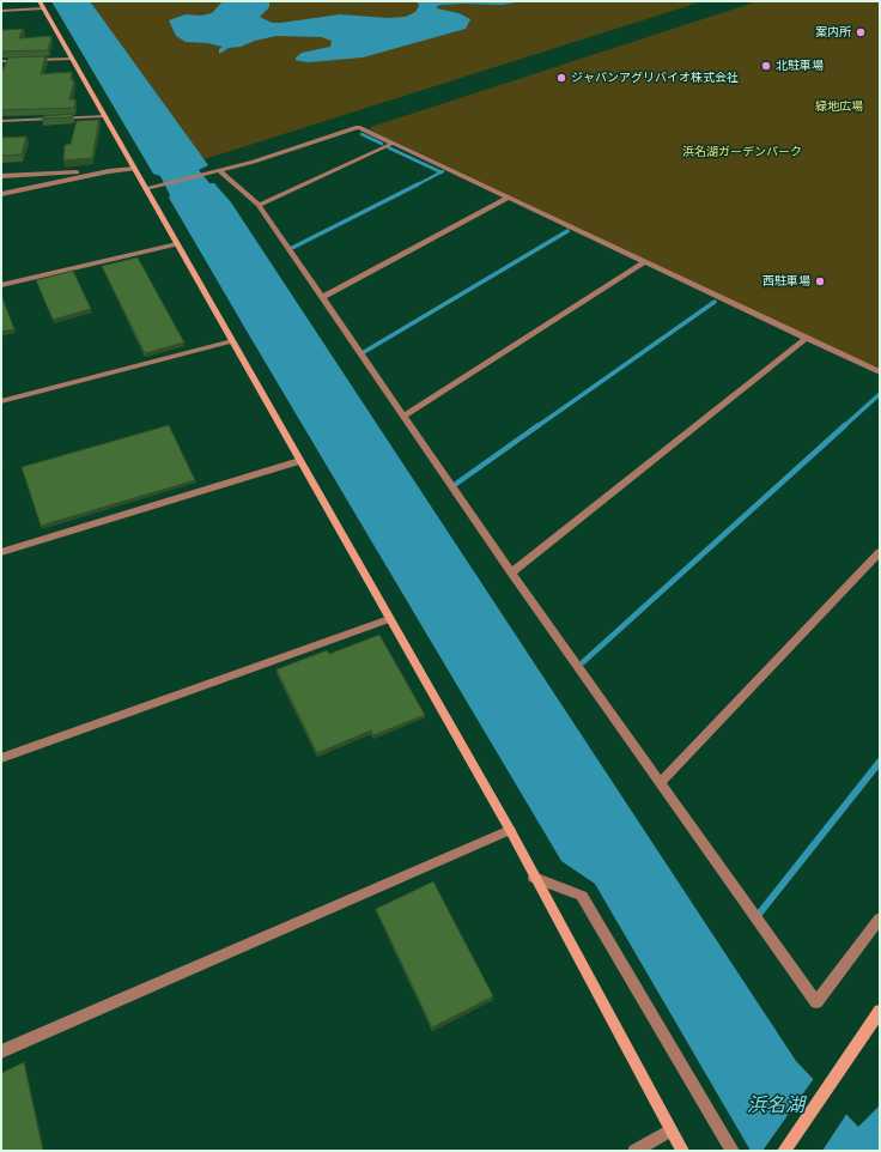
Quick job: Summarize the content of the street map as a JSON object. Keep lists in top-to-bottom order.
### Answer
{
  "water": ["浜名湖"],
  "parks": ["緑地広場", "浜名湖ガーデンパーク"],
  "places": [
    "案内所",
    "北駐車場",
    "ジャパンアグリバイオ株式会社",
    "西駐車場"
  ]
}
